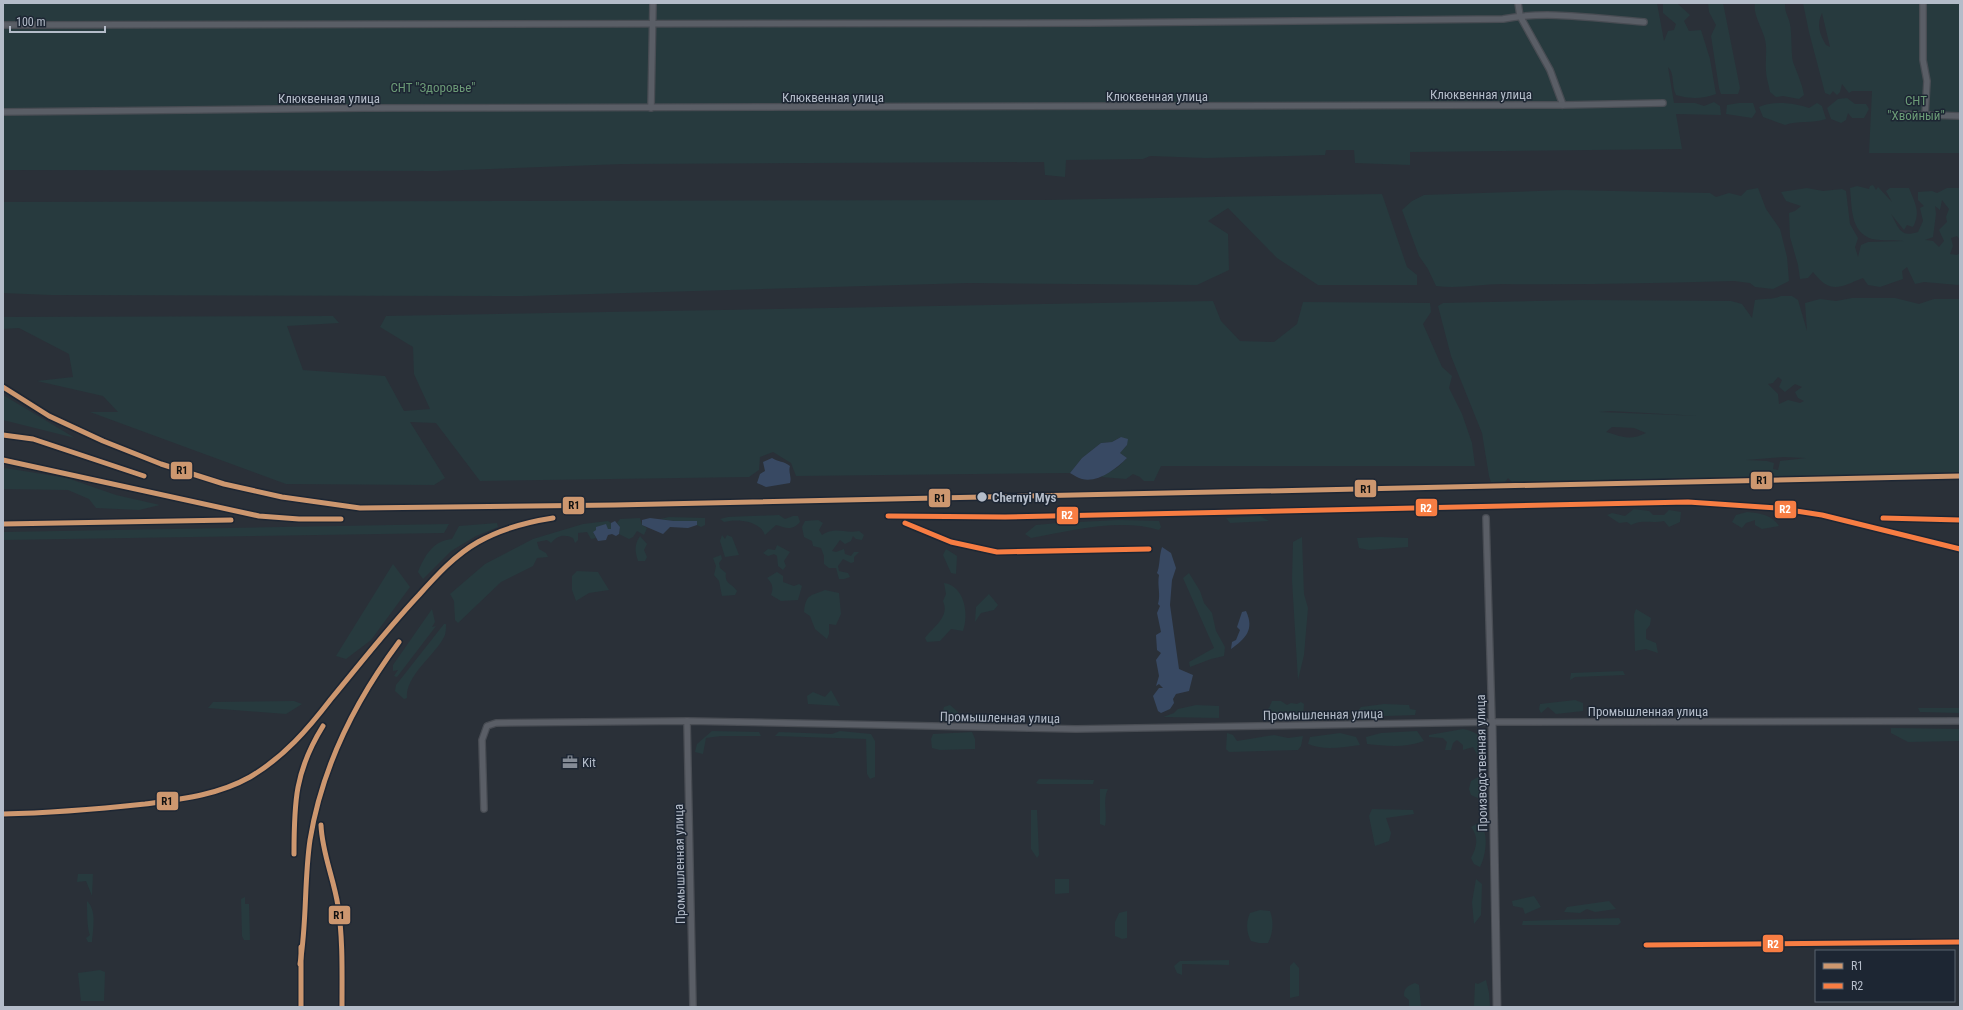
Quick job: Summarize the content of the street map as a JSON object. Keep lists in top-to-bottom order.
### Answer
{
  "streets": {
    "street": ["Клюквенная улица", "Промышленная улица", "Производственная улица"]
  },
  "crossings": [
    ["Промышленная улица", "Производственная улица"]
  ],
  "parks": ["СНТ \"Здоровье\"", "СНТ \"Хвойный\""],
  "places": {
    "other": ["Chernyi Mys"],
    "office": ["Kit"]
  },
  "lines": ["transit line R1", "transit line R2"],
  "legend": ["R1", "R2"],
  "scale_bar": "100 m"
}
